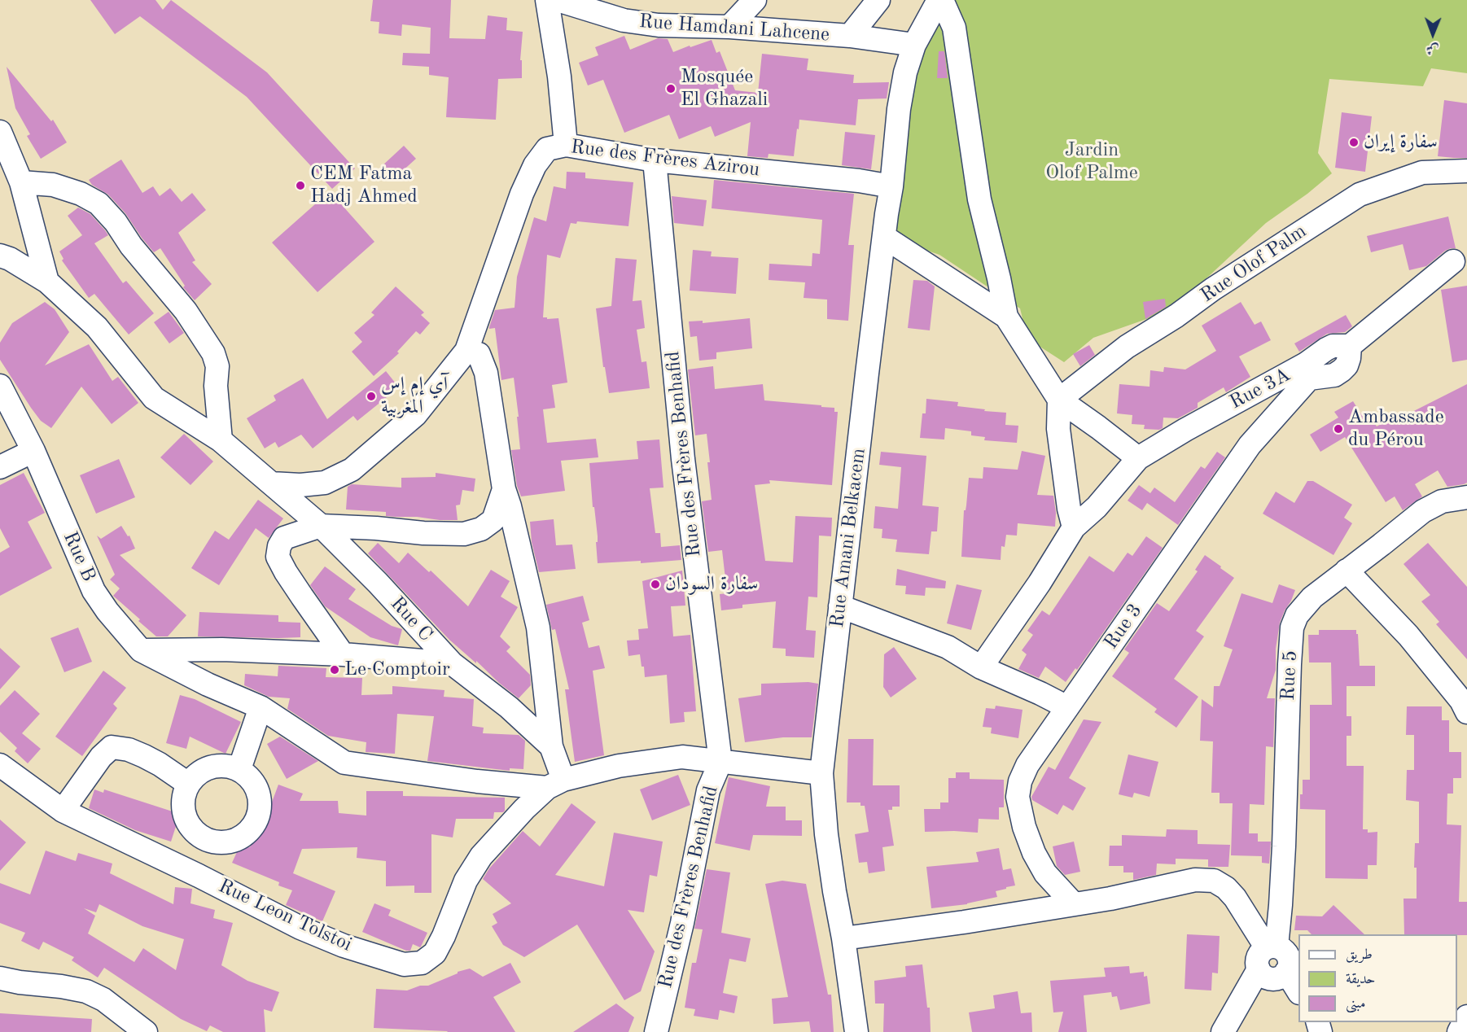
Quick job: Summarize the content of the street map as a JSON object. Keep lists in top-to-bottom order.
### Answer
{
  "streets": {
    "street": [
      "Rue Hamdani Lahcene",
      "Rue des Frères Azirou",
      "Rue Olof Palm",
      "Rue 3A",
      "Rue des Frères Benhafid",
      "Rue Amani Belkacem",
      "Rue B",
      "Rue C",
      "Rue 3",
      "Rue 5",
      "Rue Leon Tolstoi"
    ]
  },
  "crossings": [
    ["Rue Hamdani Lahcene", "Rue Amani Belkacem"],
    ["Rue des Frères Azirou", "Rue des Frères Benhafid"],
    ["Rue des Frères Azirou", "Rue Amani Belkacem"],
    ["Rue des Frères Azirou", "Rue C"],
    ["Rue 3A", "Rue 3"],
    ["Rue des Frères Benhafid", "Rue Leon Tolstoi"],
    ["Rue Amani Belkacem", "Rue Leon Tolstoi"],
    ["Rue B", "Rue C"],
    ["Rue B", "Rue Leon Tolstoi"],
    ["Rue C", "Rue Leon Tolstoi"]
  ],
  "parks": ["Jardin Olof Palme"],
  "places": [
    "Mosquée El Ghazali",
    "سفارة إيران",
    "CEM Fatma Hadj Ahmed",
    "آي إم إس المغربية",
    "Ambassade du Pérou",
    "سفارة السودان",
    "Le Comptoir"
  ],
  "legend": ["طريق", "حديقة", "مبنى"],
  "north": "bottom"
}
